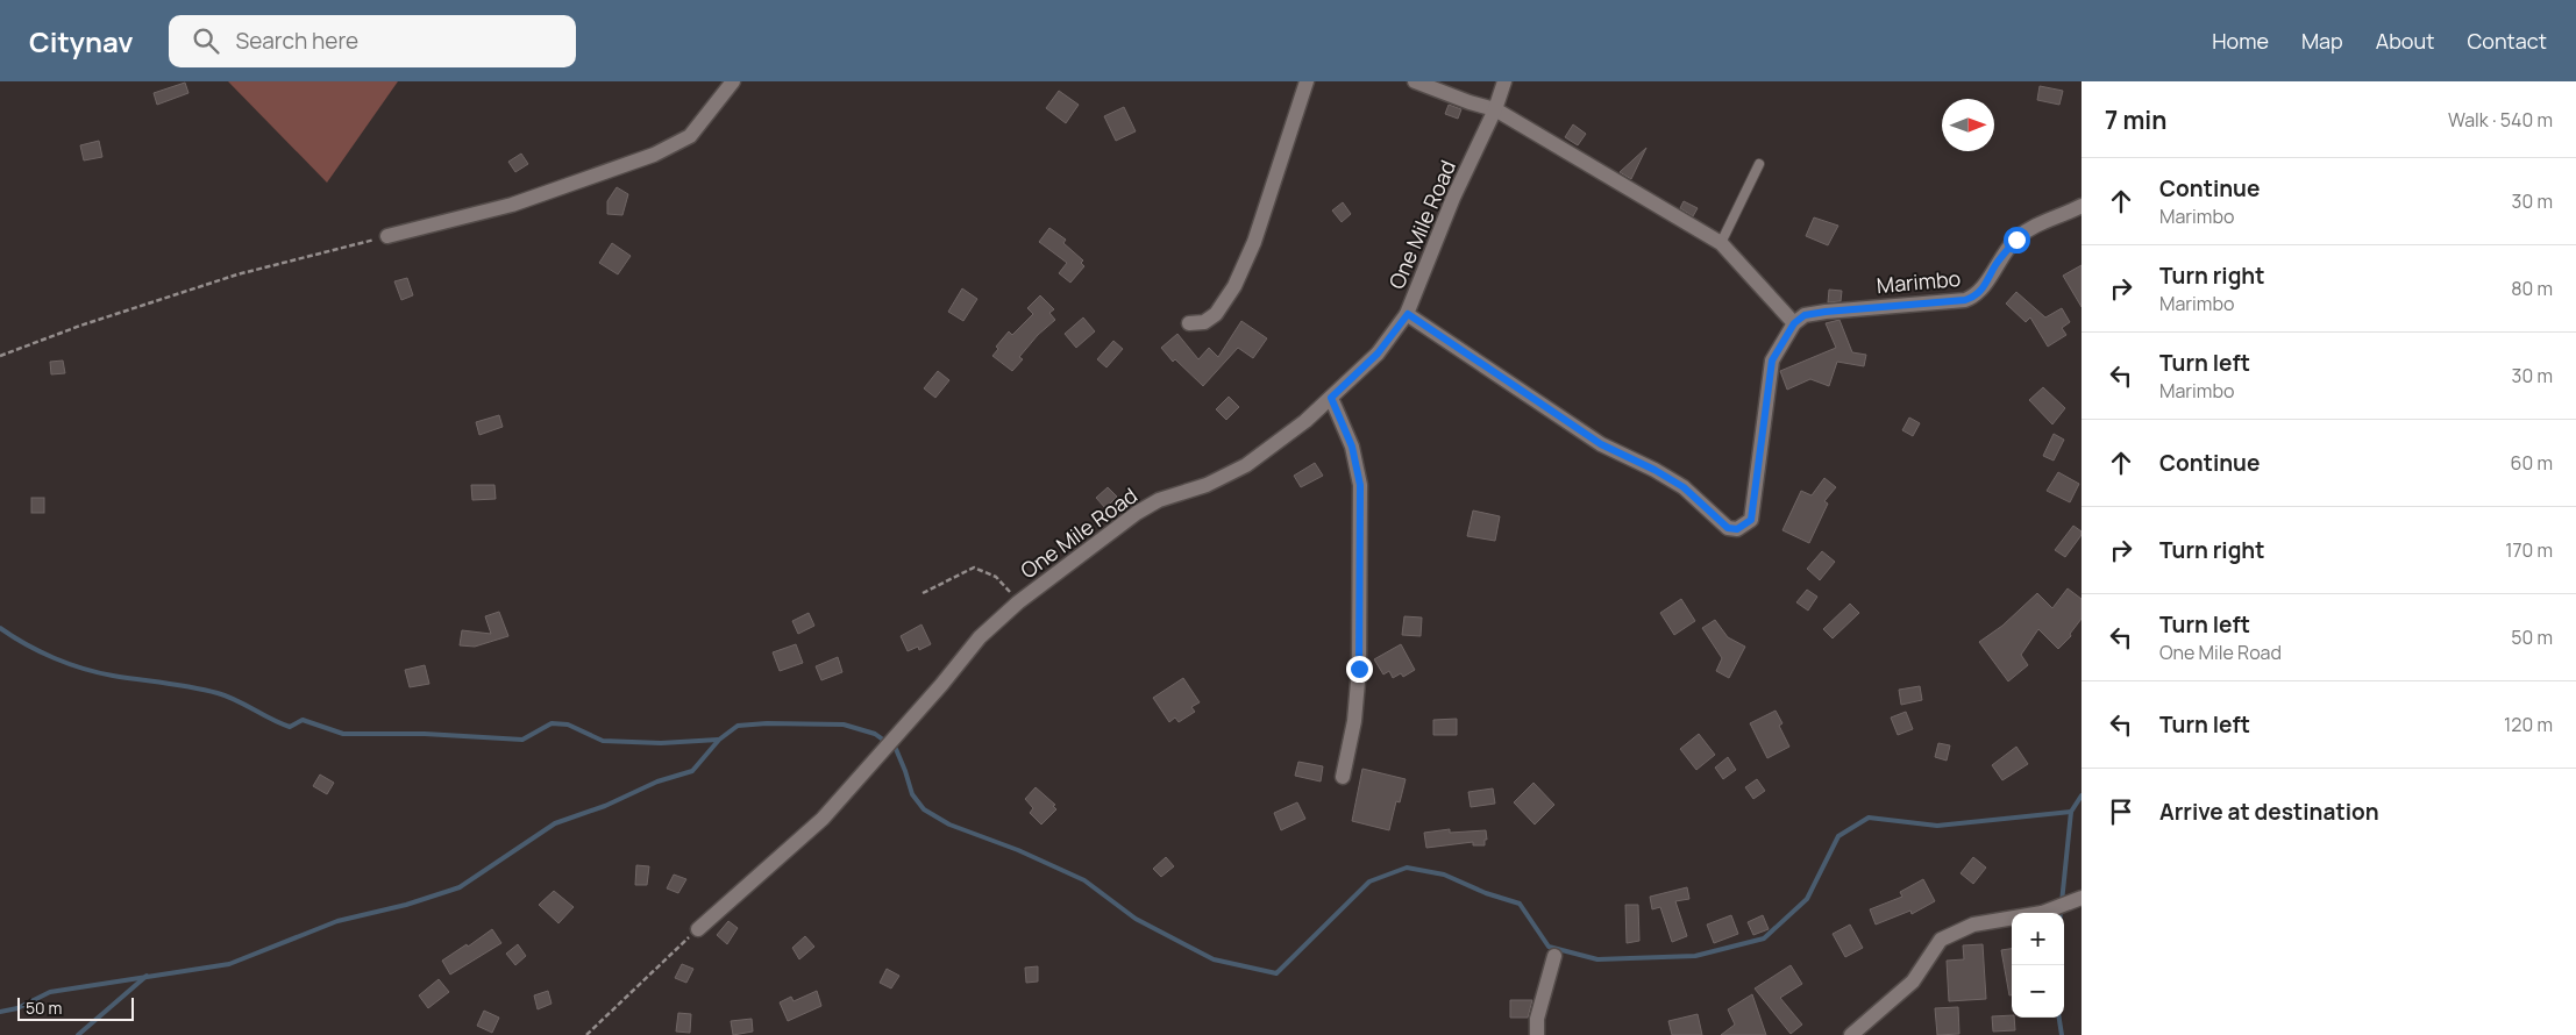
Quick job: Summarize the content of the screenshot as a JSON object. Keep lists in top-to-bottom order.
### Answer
{
  "streets": {
    "street": ["One Mile Road", "Marimbo"]
  },
  "scale_bar": "50 m",
  "north": "right",
  "page": {
    "header": "Citynav",
    "search": "Search here",
    "nav": [
      "Home",
      "Map",
      "About",
      "Contact"
    ],
    "heading": ["7 min", "Walk · 540 m"],
    "list": [
      ["Continue", "Marimbo", "30 m"],
      ["Turn right", "Marimbo", "80 m"],
      ["Turn left", "Marimbo", "30 m"],
      ["Continue", "60 m"],
      ["Turn right", "170 m"],
      ["Turn left", "One Mile Road", "50 m"],
      ["Turn left", "120 m"],
      "Arrive at destination"
    ],
    "map_buttons": ["+", "−"],
    "scale": "50 m"
  }
}
